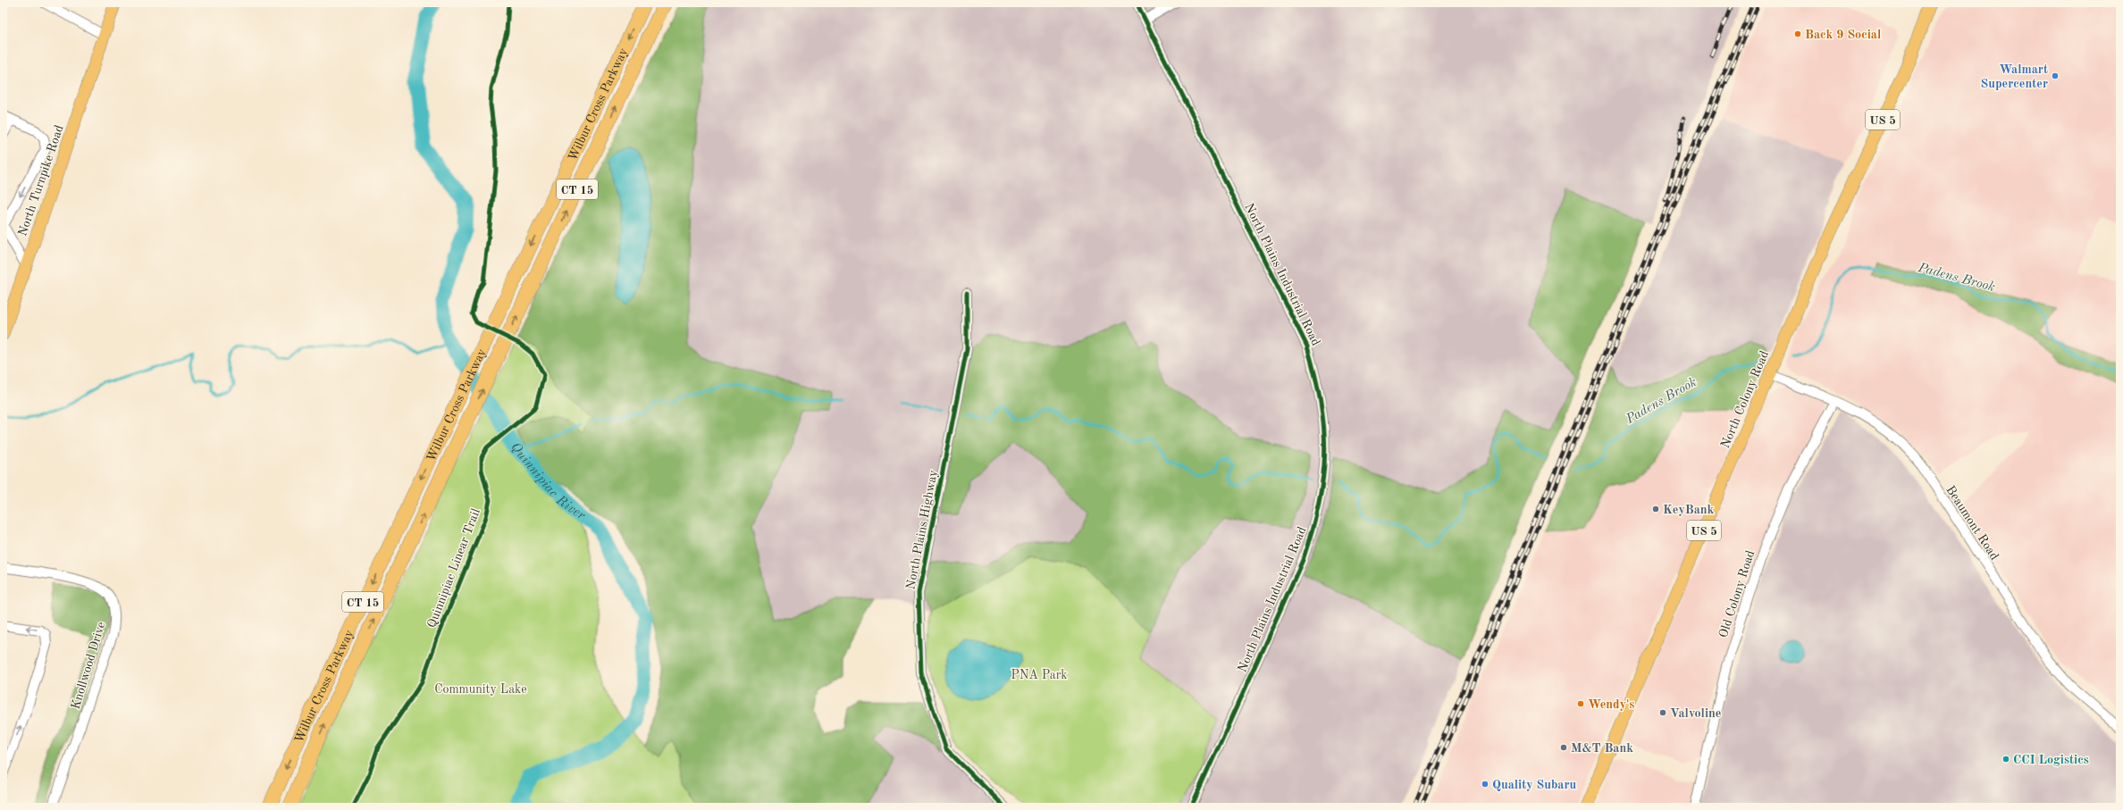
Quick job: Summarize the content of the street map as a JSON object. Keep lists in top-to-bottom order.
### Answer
{
  "streets": {
    "highway": ["Wilbur Cross Parkway", "CT 15"],
    "main road": ["US 5", "North Turnpike Road", "North Colony Road"],
    "street": [
      "North Plains Industrial Road",
      "Beaumont Road",
      "North Plains Highway",
      "Old Colony Road",
      "Knollwood Drive"
    ],
    "cycle path": ["Quinnipiac Linear Trail"]
  },
  "crossings": [
    ["North Colony Road", "Beaumont Road"],
    ["Beaumont Road", "Old Colony Road"]
  ],
  "water": ["Padens Brook", "Quinnipiac River"],
  "parks": ["PNA Park", "Community Lake"],
  "places": [
    "Back 9 Social",
    "Walmart Supercenter",
    "KeyBank",
    "Wendy's",
    "Valvoline",
    "M&T Bank",
    "CCI Logistics",
    "Quality Subaru"
  ]
}
